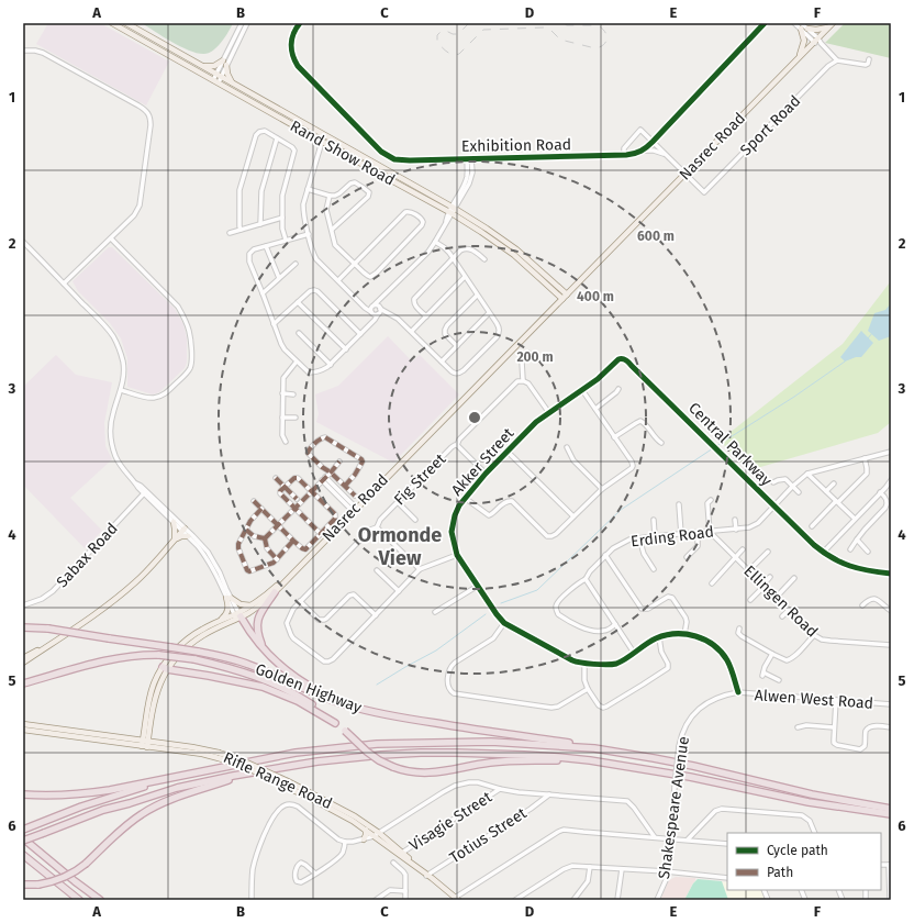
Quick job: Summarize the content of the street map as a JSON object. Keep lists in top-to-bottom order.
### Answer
{
  "streets": {
    "highway": ["Golden Highway"],
    "main road": ["Nasrec Road", "Rand Show Road", "Rifle Range Road"],
    "street": [
      "Sport Road",
      "Exhibition Road",
      "Central Parkway",
      "Akker Street",
      "Fig Street",
      "Erding Road",
      "Sabax Road",
      "Ellingen Road",
      "Alwen West Road",
      "Shakespeare Avenue",
      "Visagie Street",
      "Totius Street"
    ]
  },
  "crossings": [
    ["Sport Road", "Nasrec Road"],
    ["Nasrec Road", "Rand Show Road"],
    ["Nasrec Road", "Rifle Range Road"],
    ["Central Parkway", "Akker Street"],
    ["Central Parkway", "Erding Road"],
    ["Akker Street", "Fig Street"],
    ["Akker Street", "Alwen West Road"],
    ["Akker Street", "Shakespeare Avenue"],
    ["Erding Road", "Ellingen Road"],
    ["Alwen West Road", "Shakespeare Avenue"],
    ["Rifle Range Road", "Visagie Street"],
    ["Rifle Range Road", "Totius Street"]
  ],
  "districts": ["Ormonde View"],
  "legend": ["Cycle path", "Path"],
  "grid": {
    "columns": [
      "A",
      "B",
      "C",
      "D",
      "E",
      "F"
    ],
    "rows": [
      "1",
      "2",
      "3",
      "4",
      "5",
      "6"
    ]
  },
  "rings": ["600 m", "400 m", "200 m"]
}
